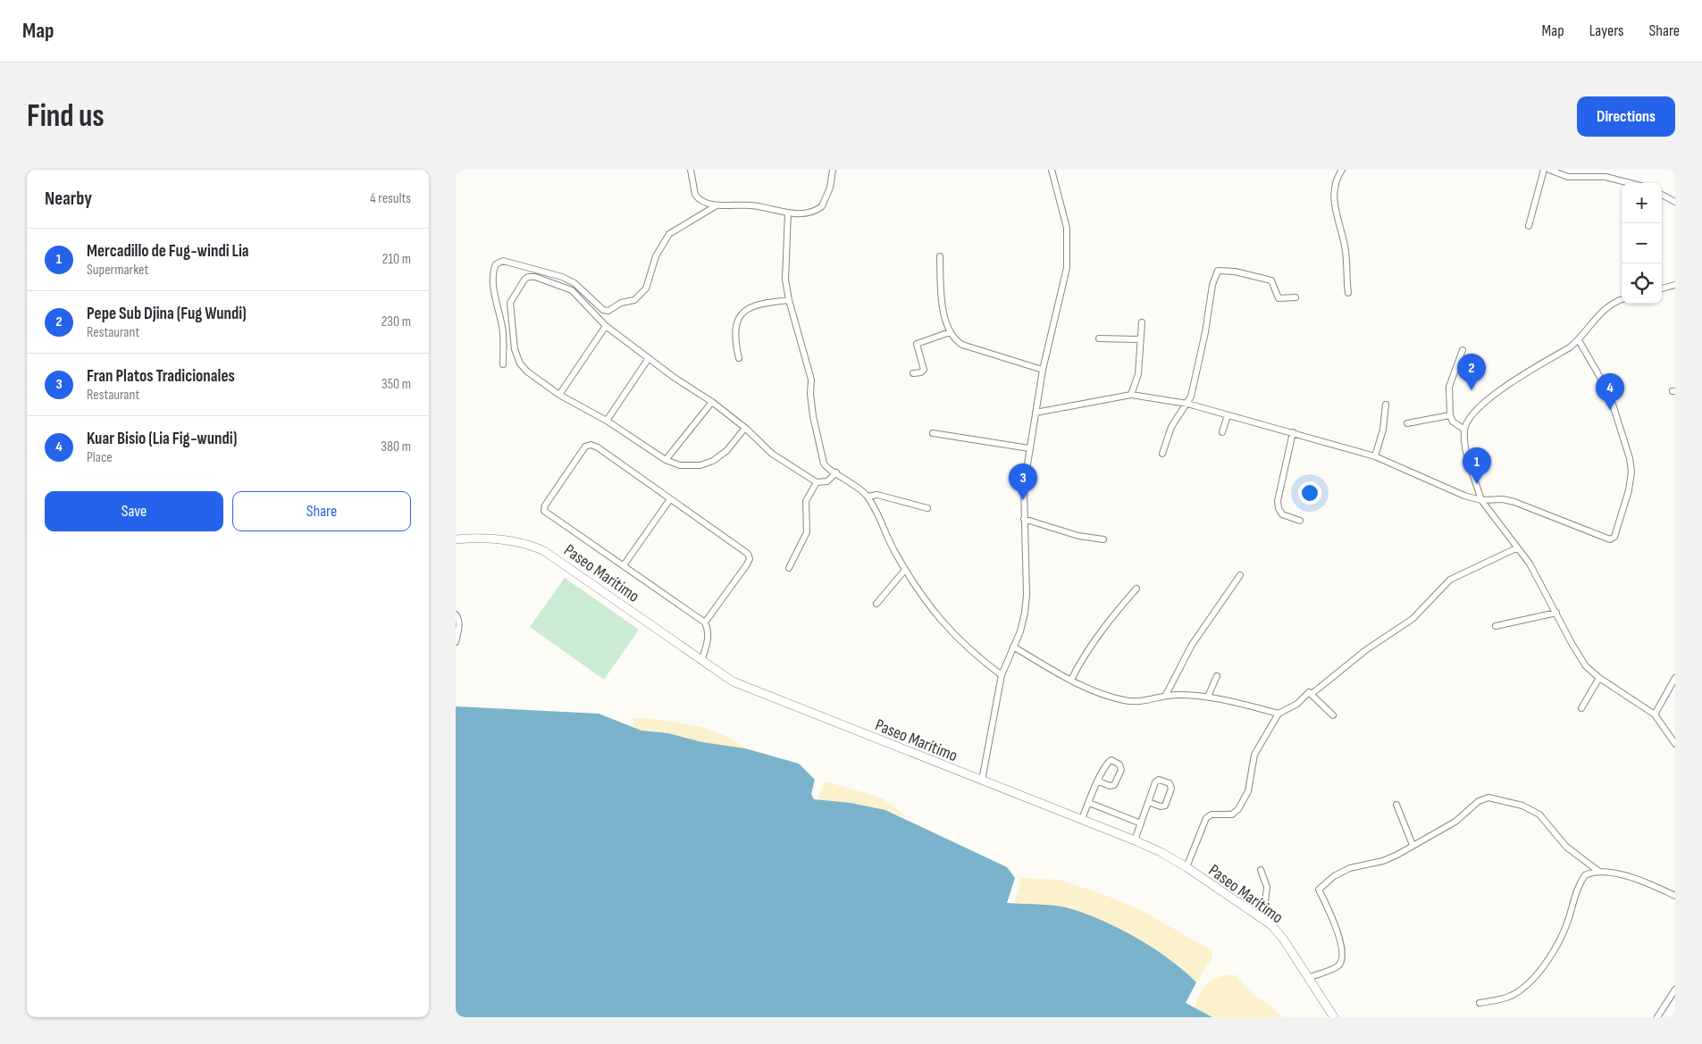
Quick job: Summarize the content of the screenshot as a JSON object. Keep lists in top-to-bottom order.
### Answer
{
  "streets": {
    "main road": ["Paseo Marítimo"]
  },
  "page": {
    "header": "Map",
    "nav": ["Map", "Layers", "Share"],
    "buttons": [
      "Directions",
      ["Save", "Share"]
    ],
    "title": "Find us",
    "heading": ["Nearby", "4 results"],
    "map_buttons": ["+", "−"],
    "list": [
      {
        "mark": "1",
        "name": "Mercadillo de Fug-windi Lia",
        "note": "Supermarket",
        "value": "210 m"
      },
      {
        "mark": "2",
        "name": "Pepe Sub Djina (Fug Wundi)",
        "note": "Restaurant",
        "value": "230 m"
      },
      {
        "mark": "3",
        "name": "Fran Platos Tradicionales",
        "note": "Restaurant",
        "value": "350 m"
      },
      {
        "mark": "4",
        "name": "Kuar Bisio (Lia Fig-wundi)",
        "note": "Place",
        "value": "380 m"
      }
    ],
    "pins": [
      "2",
      "4",
      "1",
      "3"
    ]
  }
}
